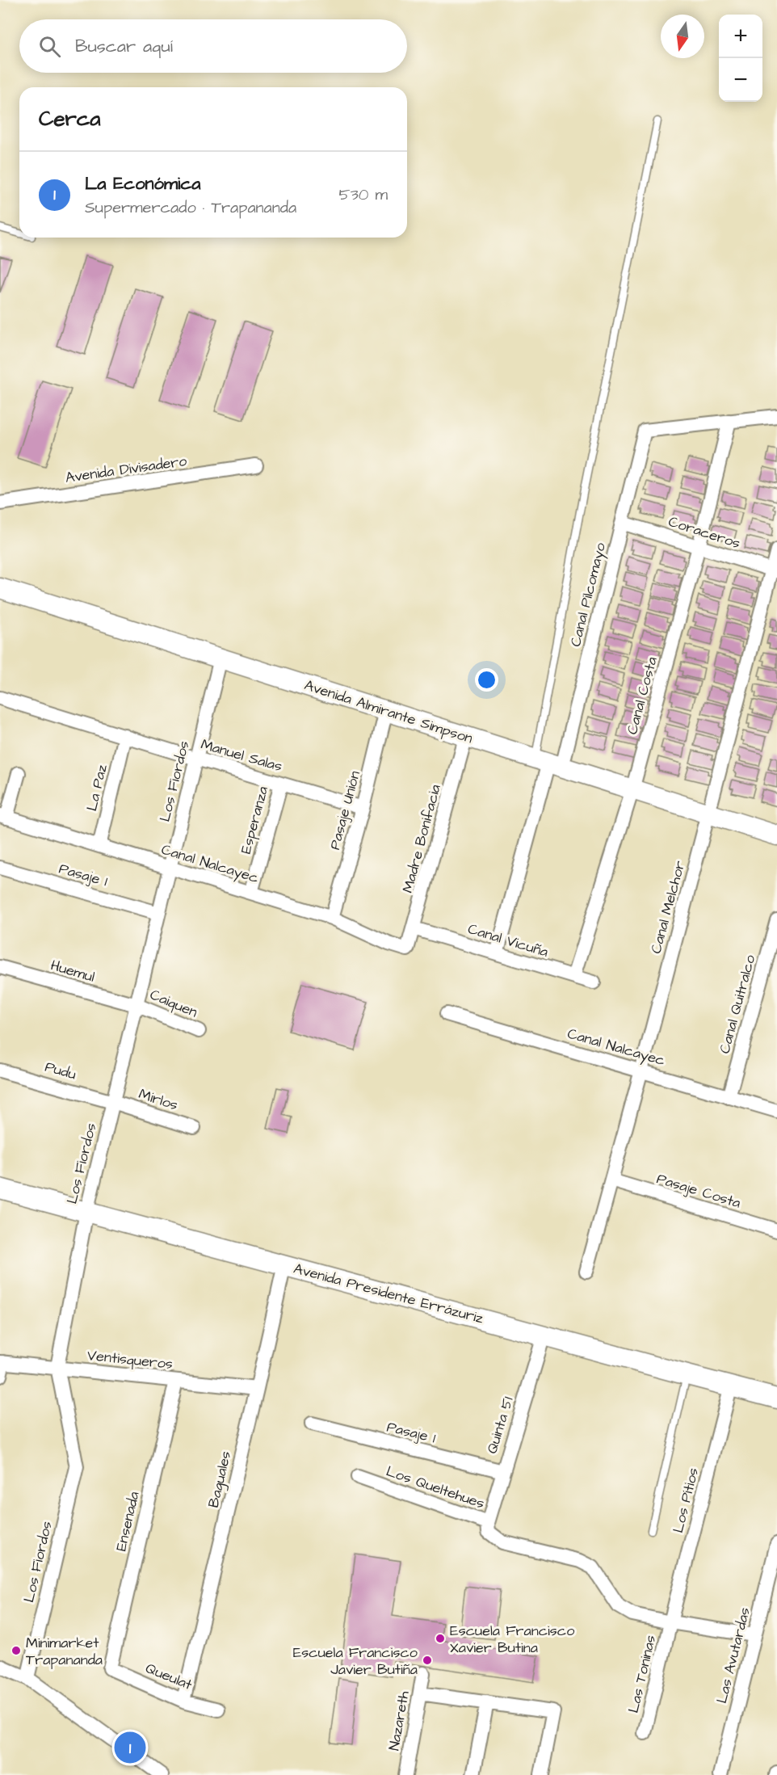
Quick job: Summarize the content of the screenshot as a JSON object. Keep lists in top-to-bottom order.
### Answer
{
  "streets": {
    "street": [
      "Avenida Divisadero",
      "Coraceros",
      "Canal Pilcomayo",
      "Canal Costa",
      "Avenida Almirante Simpson",
      "Manuel Salas",
      "Los Fiordos",
      "La Paz",
      "Pasaje Unión",
      "Esperanza",
      "Madre Bonifacia",
      "Canal Nalcayec",
      "Pasaje 1",
      "Canal Melchor",
      "Canal Vicuña",
      "Huemul",
      "Caiquen",
      "Canal Quitralco",
      "Pudu",
      "Mirlos",
      "Pasaje Costa",
      "Avenida Presidente Errázuriz",
      "Ventisqueros",
      "Quinta 51",
      "Baguales",
      "Los Queltehues",
      "Los Pitios",
      "Ensenada",
      "Las Avutardas",
      "Las Toninas",
      "Queulat",
      "Nazareth"
    ]
  },
  "crossings": [
    ["Coraceros", "Canal Pilcomayo"],
    ["Coraceros", "Canal Costa"],
    ["Coraceros", "Canal Melchor"],
    ["Canal Pilcomayo", "Canal Costa"],
    ["Canal Pilcomayo", "Avenida Almirante Simpson"],
    ["Canal Pilcomayo", "Canal Vicuña"],
    ["Canal Costa", "Avenida Almirante Simpson"],
    ["Canal Costa", "Canal Vicuña"],
    ["Avenida Almirante Simpson", "Los Fiordos"],
    ["Avenida Almirante Simpson", "Pasaje Unión"],
    ["Avenida Almirante Simpson", "Madre Bonifacia"],
    ["Avenida Almirante Simpson", "Canal Melchor"],
    ["Manuel Salas", "Los Fiordos"],
    ["Manuel Salas", "La Paz"],
    ["Manuel Salas", "Pasaje Unión"],
    ["Manuel Salas", "Esperanza"],
    ["Los Fiordos", "Canal Nalcayec"],
    ["Los Fiordos", "Pasaje 1"],
    ["Los Fiordos", "Huemul"],
    ["Los Fiordos", "Caiquen"],
    ["Los Fiordos", "Pudu"],
    ["Los Fiordos", "Mirlos"],
    ["Los Fiordos", "Avenida Presidente Errázuriz"],
    ["Los Fiordos", "Ventisqueros"],
    ["La Paz", "Canal Nalcayec"],
    ["Pasaje Unión", "Canal Nalcayec"],
    ["Esperanza", "Canal Nalcayec"],
    ["Madre Bonifacia", "Canal Nalcayec"],
    ["Madre Bonifacia", "Canal Vicuña"],
    ["Canal Nalcayec", "Canal Melchor"],
    ["Canal Nalcayec", "Canal Quitralco"],
    ["Pasaje 1", "Quinta 51"],
    ["Canal Melchor", "Pasaje Costa"],
    ["Huemul", "Caiquen"],
    ["Pudu", "Mirlos"],
    ["Avenida Presidente Errázuriz", "Quinta 51"],
    ["Avenida Presidente Errázuriz", "Baguales"],
    ["Avenida Presidente Errázuriz", "Los Pitios"],
    ["Ventisqueros", "Baguales"],
    ["Ventisqueros", "Ensenada"],
    ["Quinta 51", "Los Queltehues"],
    ["Baguales", "Queulat"],
    ["Los Queltehues", "Los Pitios"],
    ["Los Queltehues", "Las Avutardas"],
    ["Los Queltehues", "Las Toninas"],
    ["Los Pitios", "Las Toninas"],
    ["Ensenada", "Queulat"]
  ],
  "places": ["Escuela Francisco Xavier Butina", "Minimarket Trapananda", "Escuela Francisco Javier Butiña"],
  "north": "bottom",
  "page": {
    "map_buttons": ["+", "−"],
    "search": "Buscar aquí",
    "heading": "Cerca",
    "list": [
      {
        "mark": "1",
        "name": "La Económica",
        "note": "Supermercado · Trapananda",
        "value": "530 m"
      }
    ],
    "pins": "1"
  }
}
